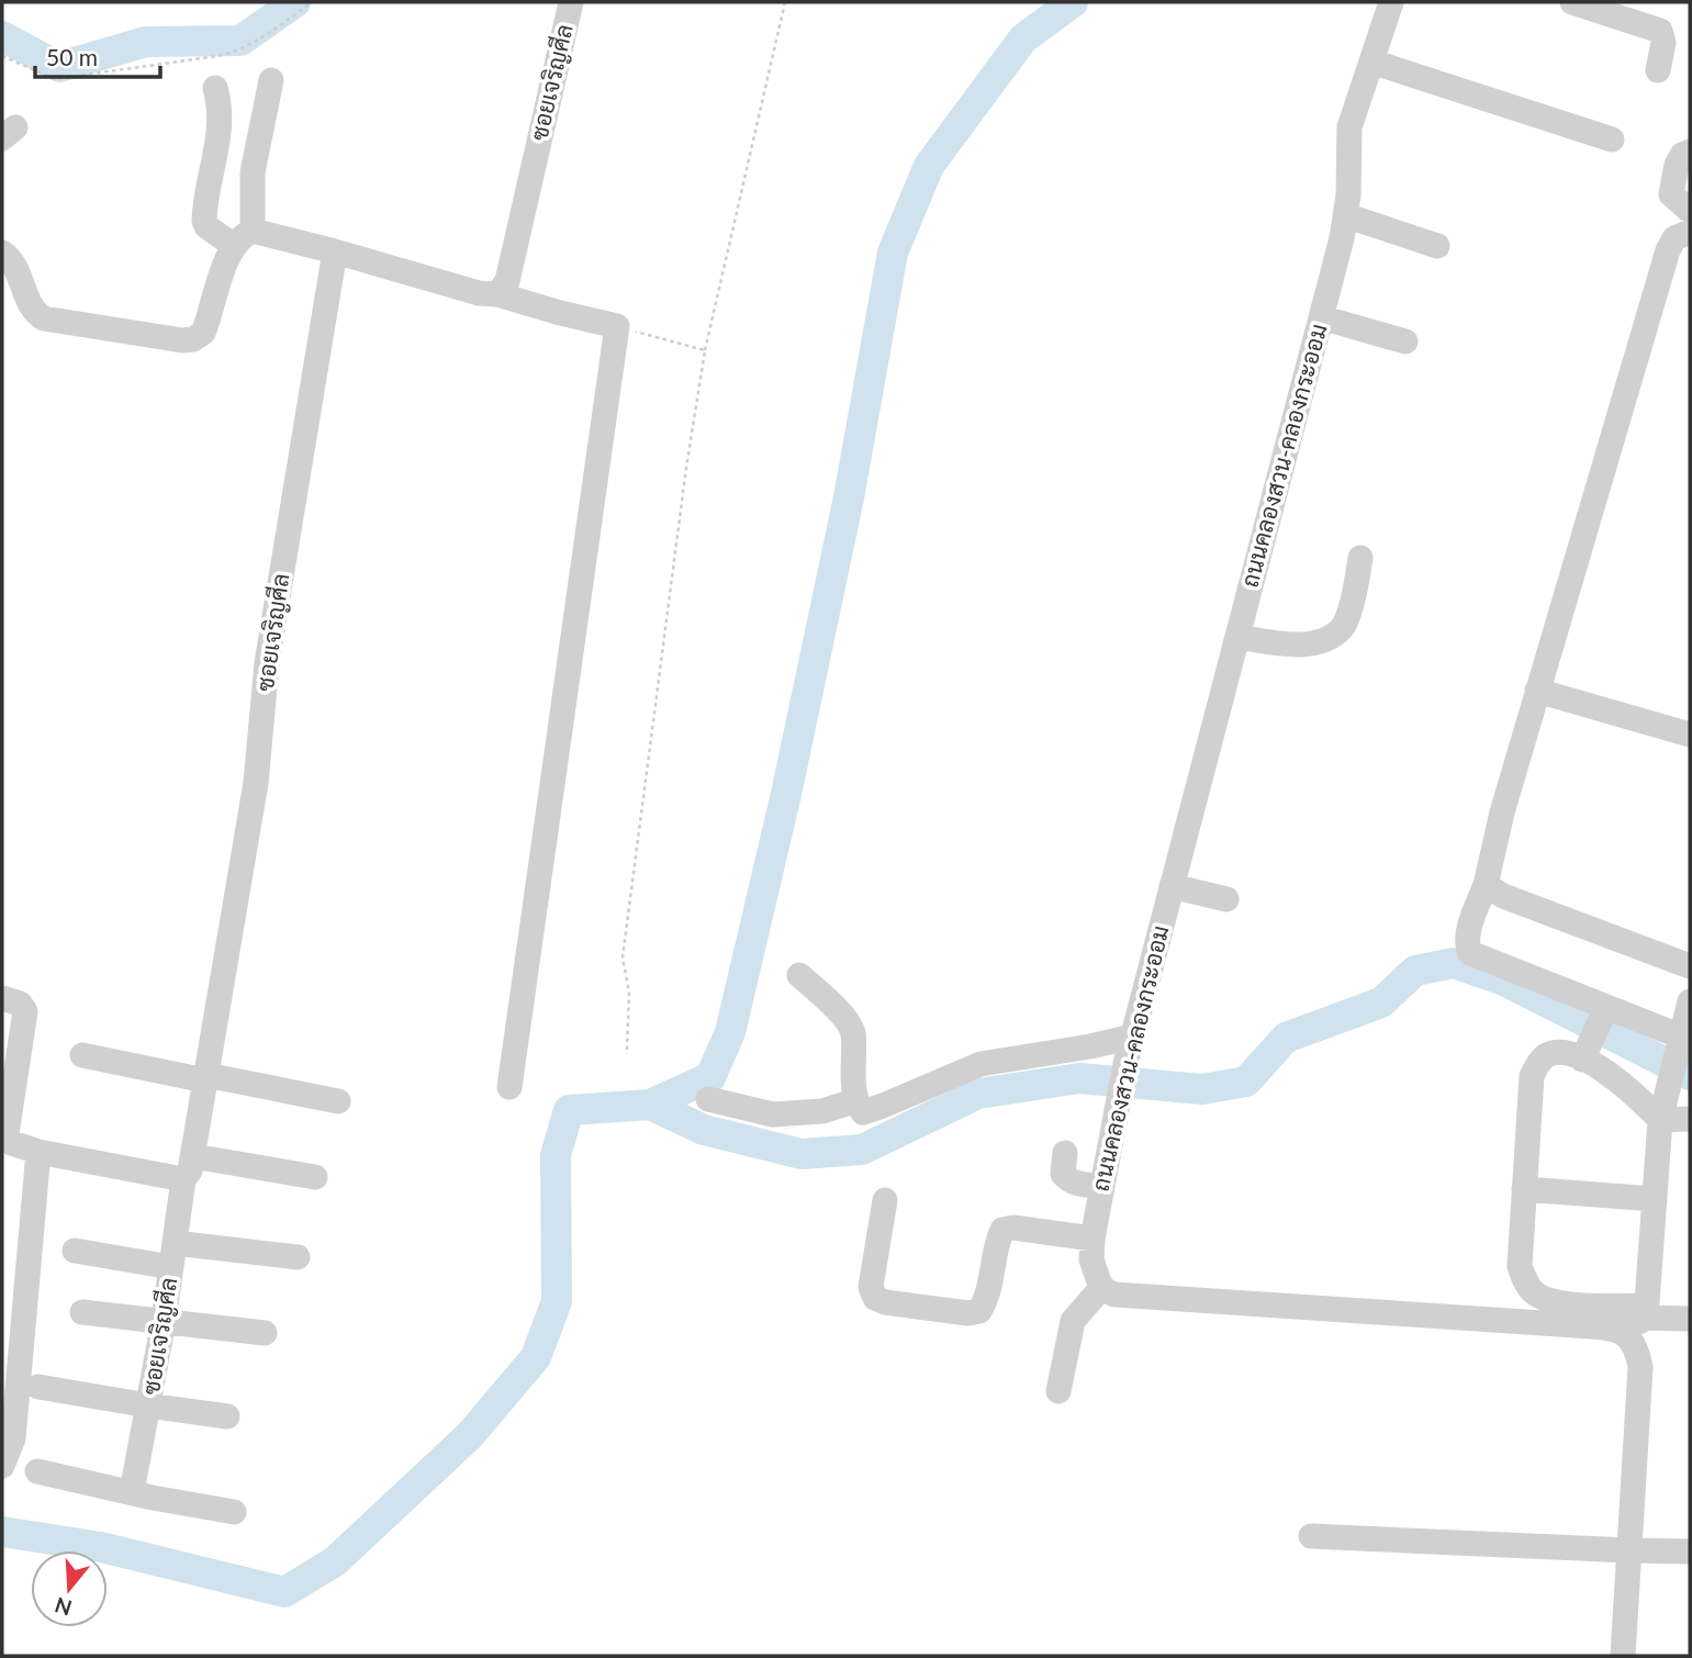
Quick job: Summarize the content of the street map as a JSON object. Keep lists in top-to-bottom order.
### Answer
{
  "streets": {
    "street": ["ซอยเจริญศีล", "ถนนคลองสวน-คลองกระออม"]
  },
  "scale_bar": "50 m",
  "north": "bottom"
}
